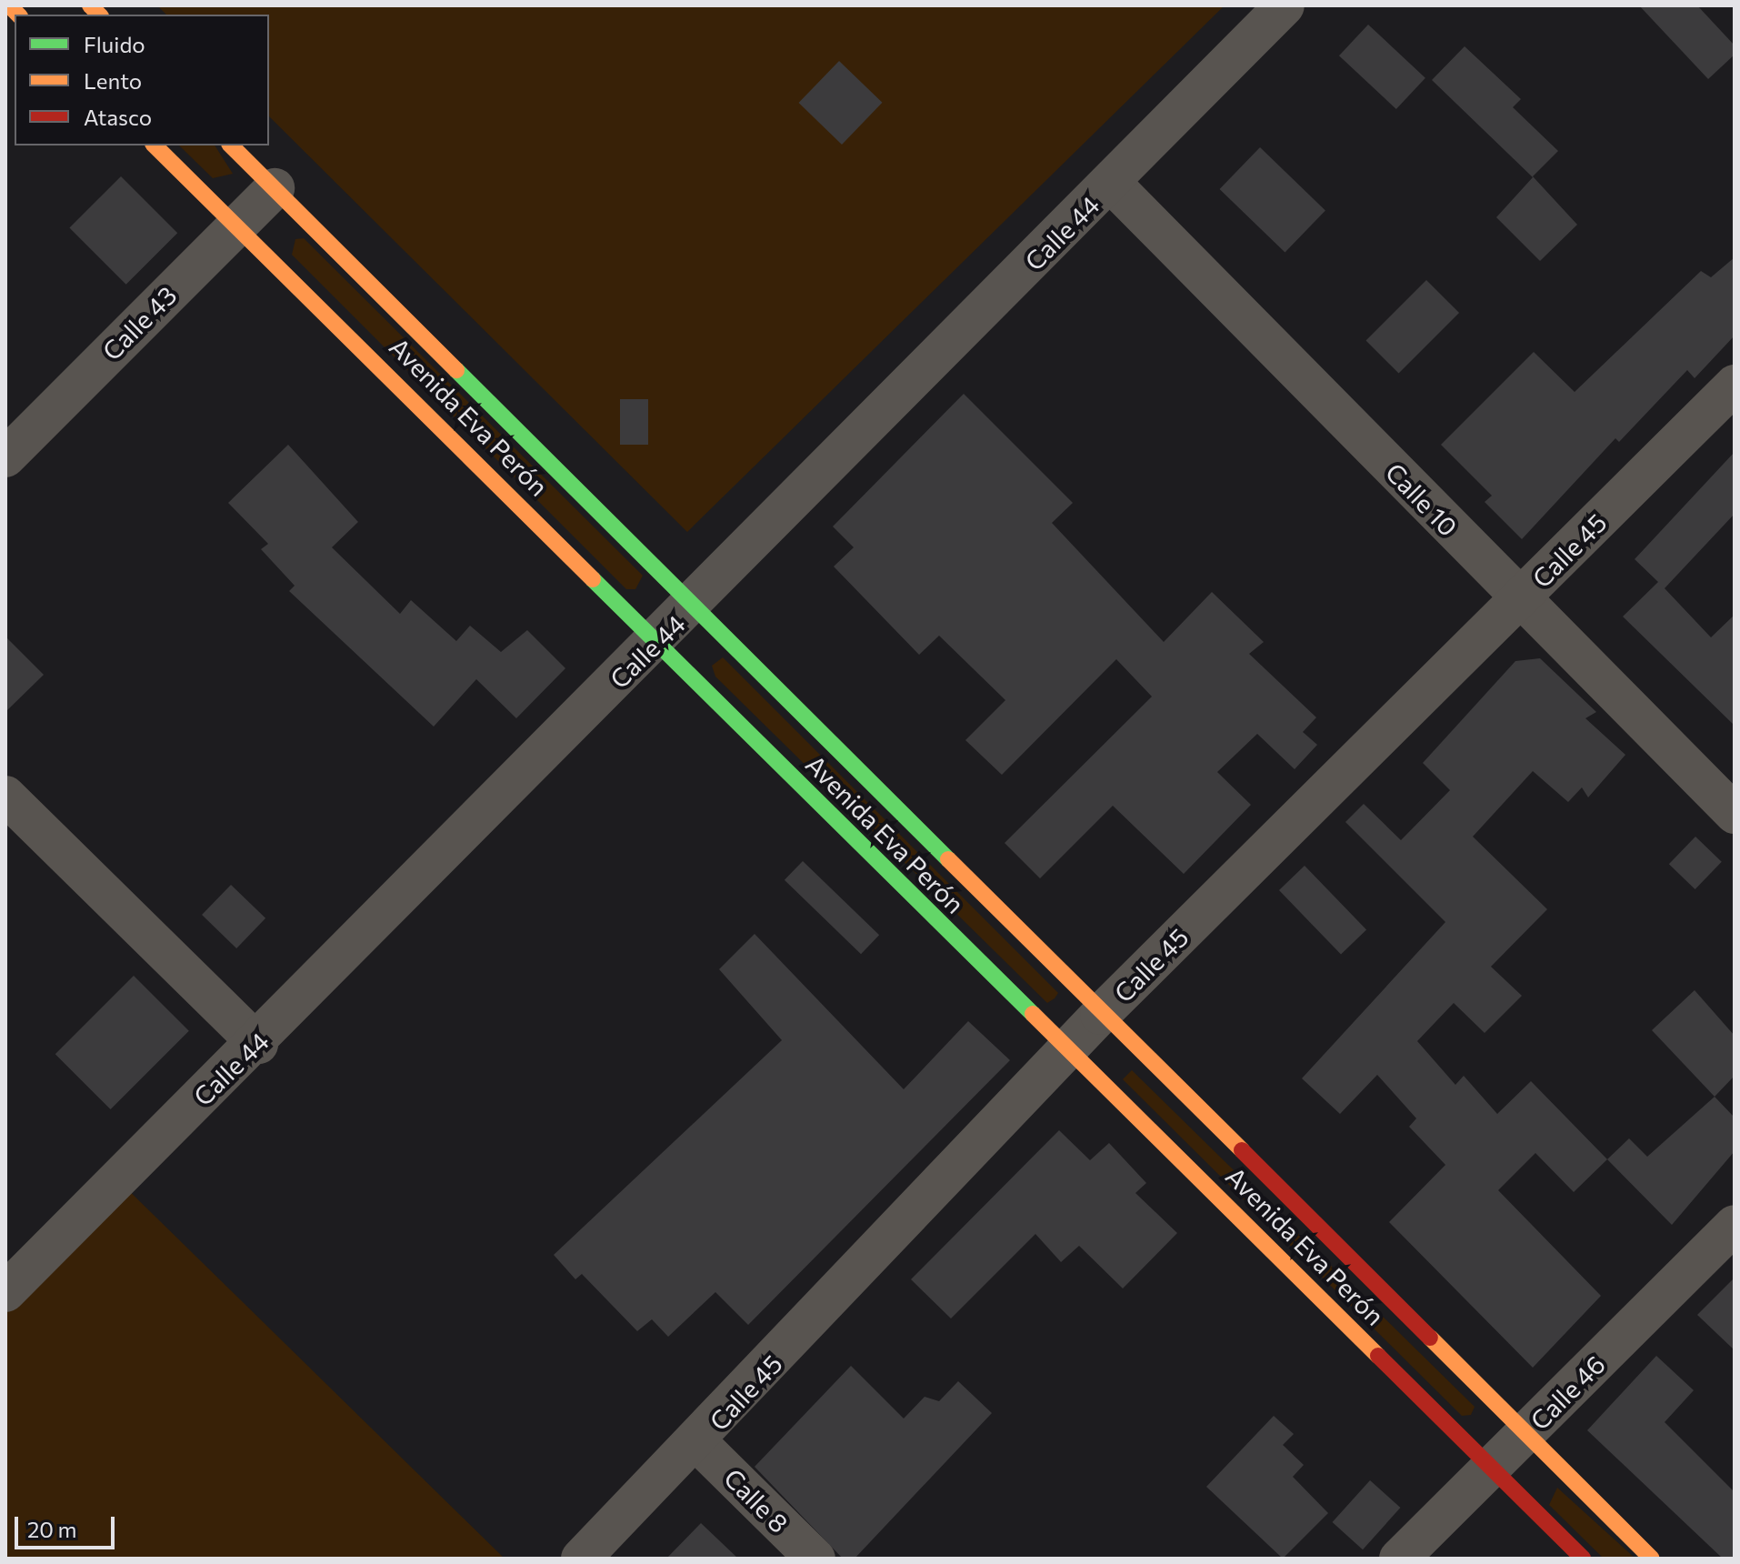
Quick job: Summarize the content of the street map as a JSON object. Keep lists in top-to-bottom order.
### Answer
{
  "streets": {
    "main road": ["Avenida Eva Perón"],
    "street": [
      "Calle 44",
      "Calle 43",
      "Calle 10",
      "Calle 45",
      "Calle 46",
      "Calle 8"
    ]
  },
  "crossings": [
    ["Calle 44", "Avenida Eva Perón"],
    ["Calle 44", "Calle 10"],
    ["Calle 43", "Avenida Eva Perón"],
    ["Avenida Eva Perón", "Calle 45"],
    ["Avenida Eva Perón", "Calle 46"],
    ["Calle 10", "Calle 45"],
    ["Calle 45", "Calle 8"]
  ],
  "legend": ["Fluido", "Lento", "Atasco"],
  "scale_bar": "20 m"
}
